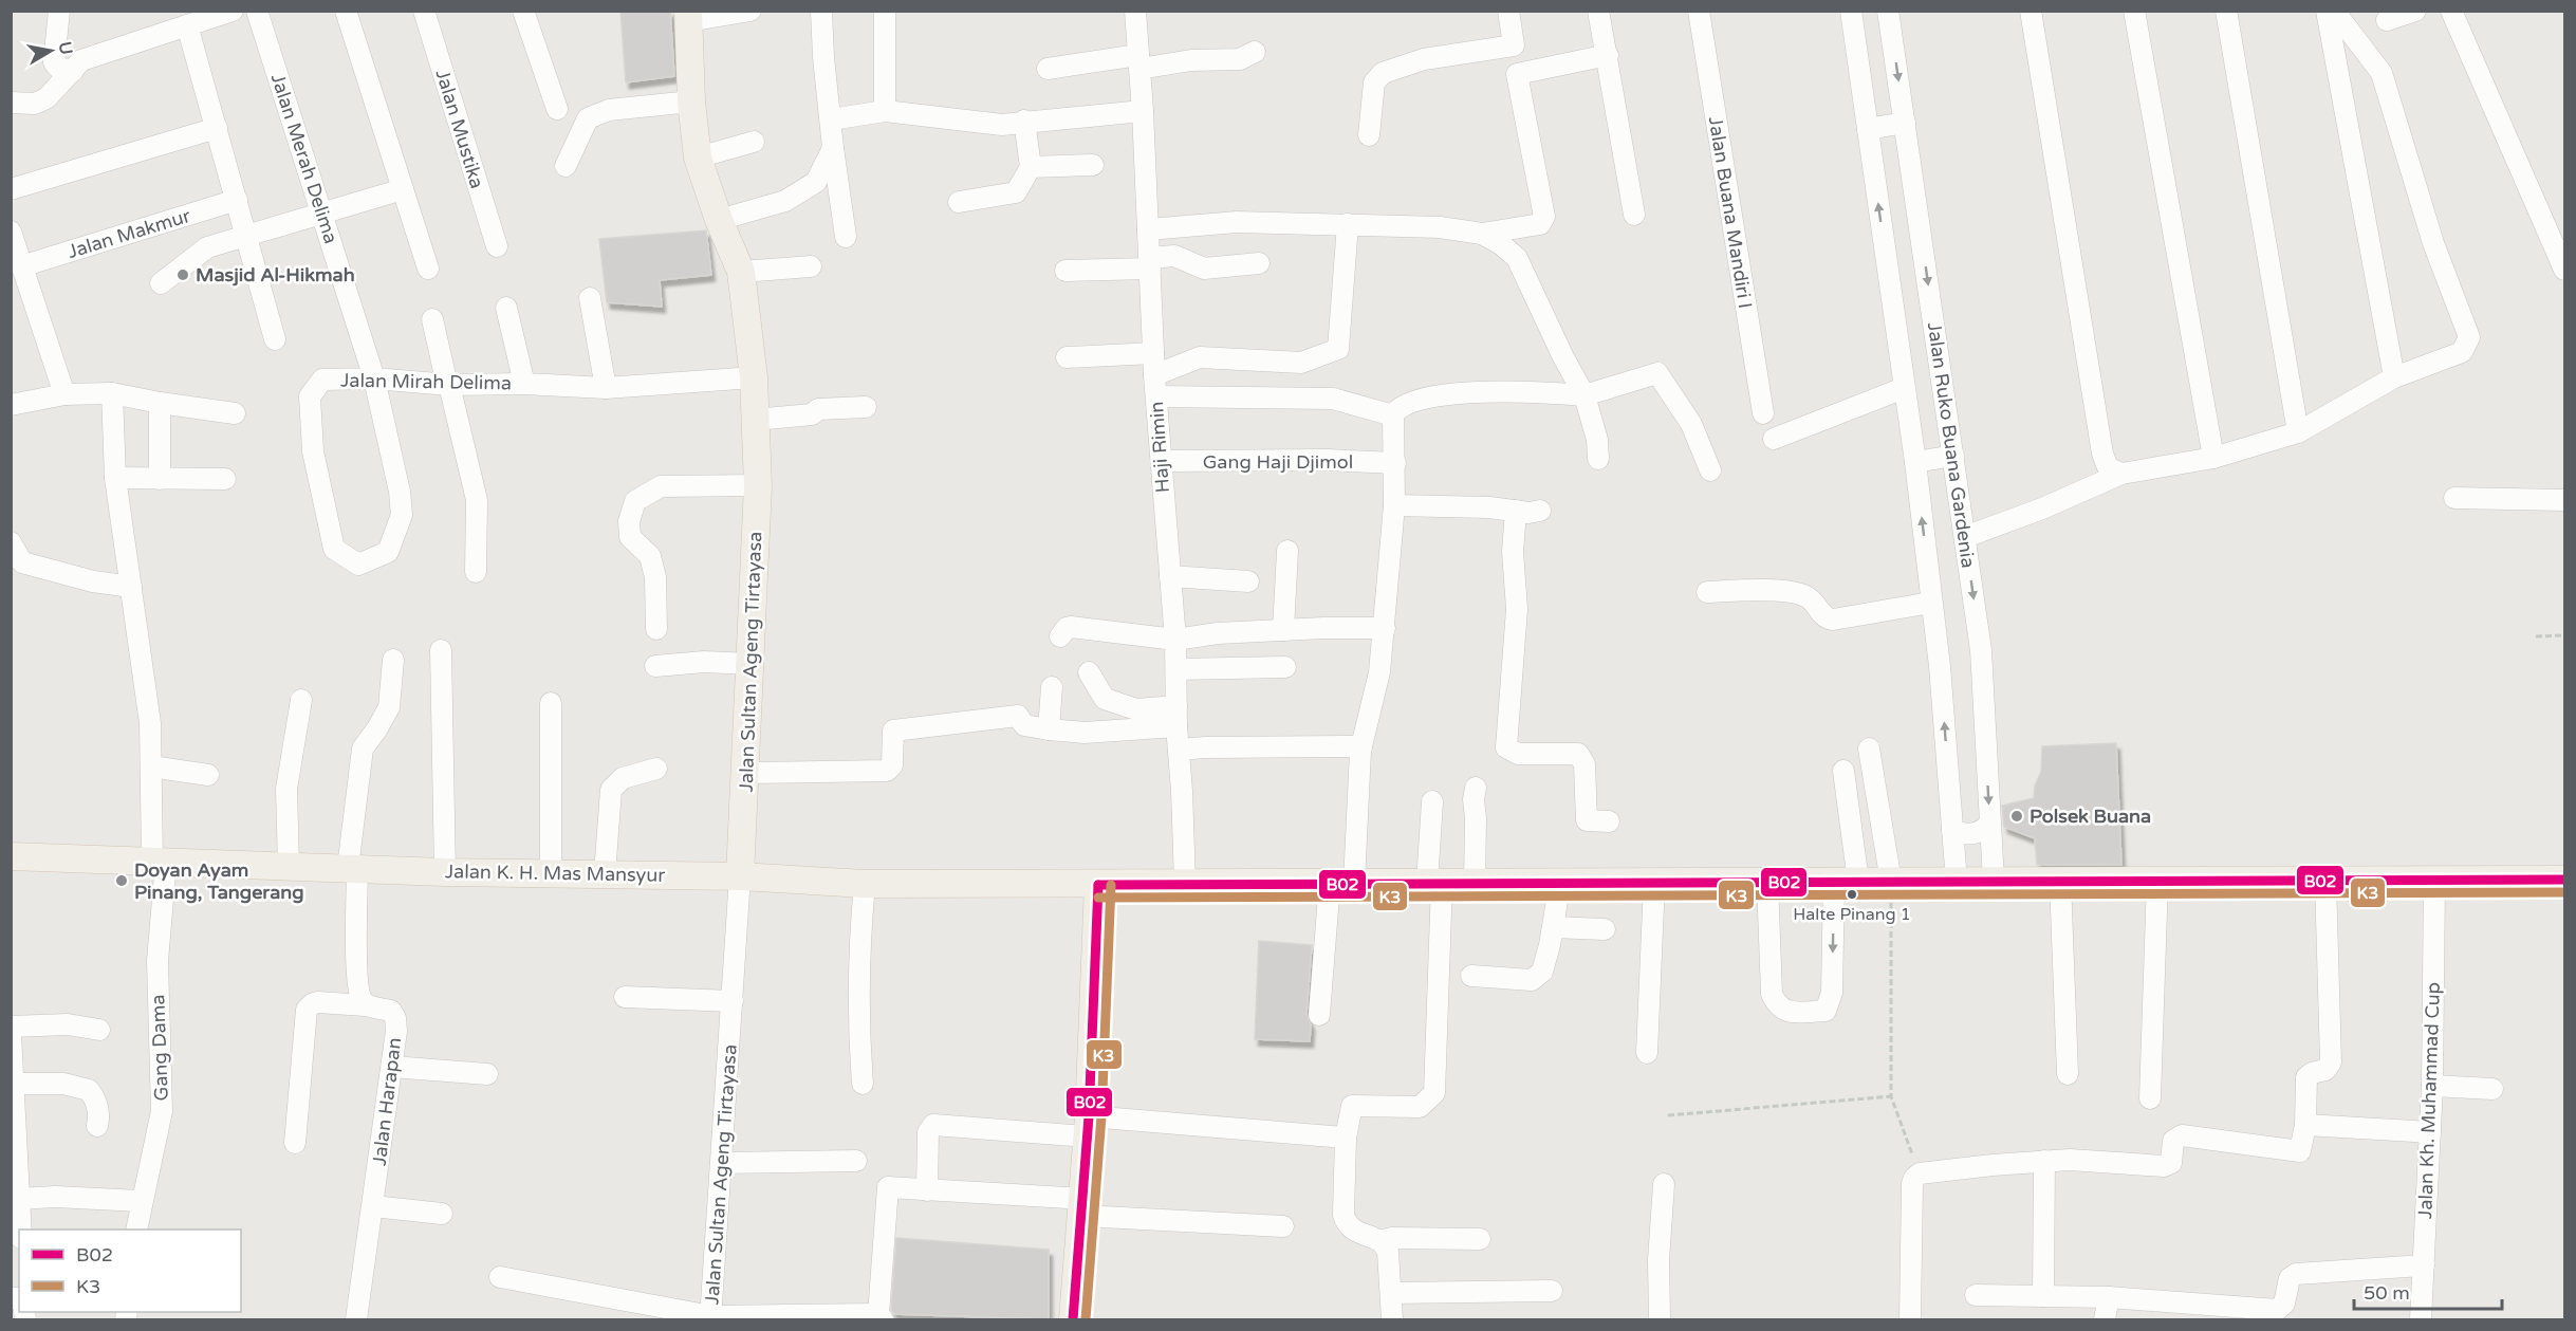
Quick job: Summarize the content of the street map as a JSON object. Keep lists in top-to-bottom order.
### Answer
{
  "streets": {
    "main road": ["Jalan Sultan Ageng Tirtayasa", "Jalan K. H. Mas Mansyur"],
    "street": [
      "Jalan Mustika",
      "Jalan Merah Delima",
      "Jalan Buana Mandiri I",
      "Jalan Makmur",
      "Jalan Mirah Delima",
      "Jalan Ruko Buana Gardenia",
      "Haji Rimin",
      "Gang Haji Djimol",
      "Gang Dama",
      "Jalan Kh. Muhammad Cup",
      "Jalan Harapan"
    ]
  },
  "crossings": [
    ["Jalan Merah Delima", "Jalan Mirah Delima"],
    ["Jalan Mirah Delima", "Jalan Sultan Ageng Tirtayasa"],
    ["Jalan Ruko Buana Gardenia", "Jalan K. H. Mas Mansyur"],
    ["Haji Rimin", "Gang Haji Djimol"],
    ["Haji Rimin", "Jalan K. H. Mas Mansyur"],
    ["Jalan Sultan Ageng Tirtayasa", "Jalan K. H. Mas Mansyur"],
    ["Jalan K. H. Mas Mansyur", "Gang Dama"],
    ["Jalan K. H. Mas Mansyur", "Jalan Kh. Muhammad Cup"]
  ],
  "places": [
    "Masjid Al-Hikmah",
    "Polsek Buana",
    "Doyan Ayam Pinang, Tangerang",
    "Halte Pinang 1"
  ],
  "lines": ["transit line B02", "transit line K3"],
  "legend": ["B02", "K3"],
  "scale_bar": "50 m",
  "north": "right"
}
